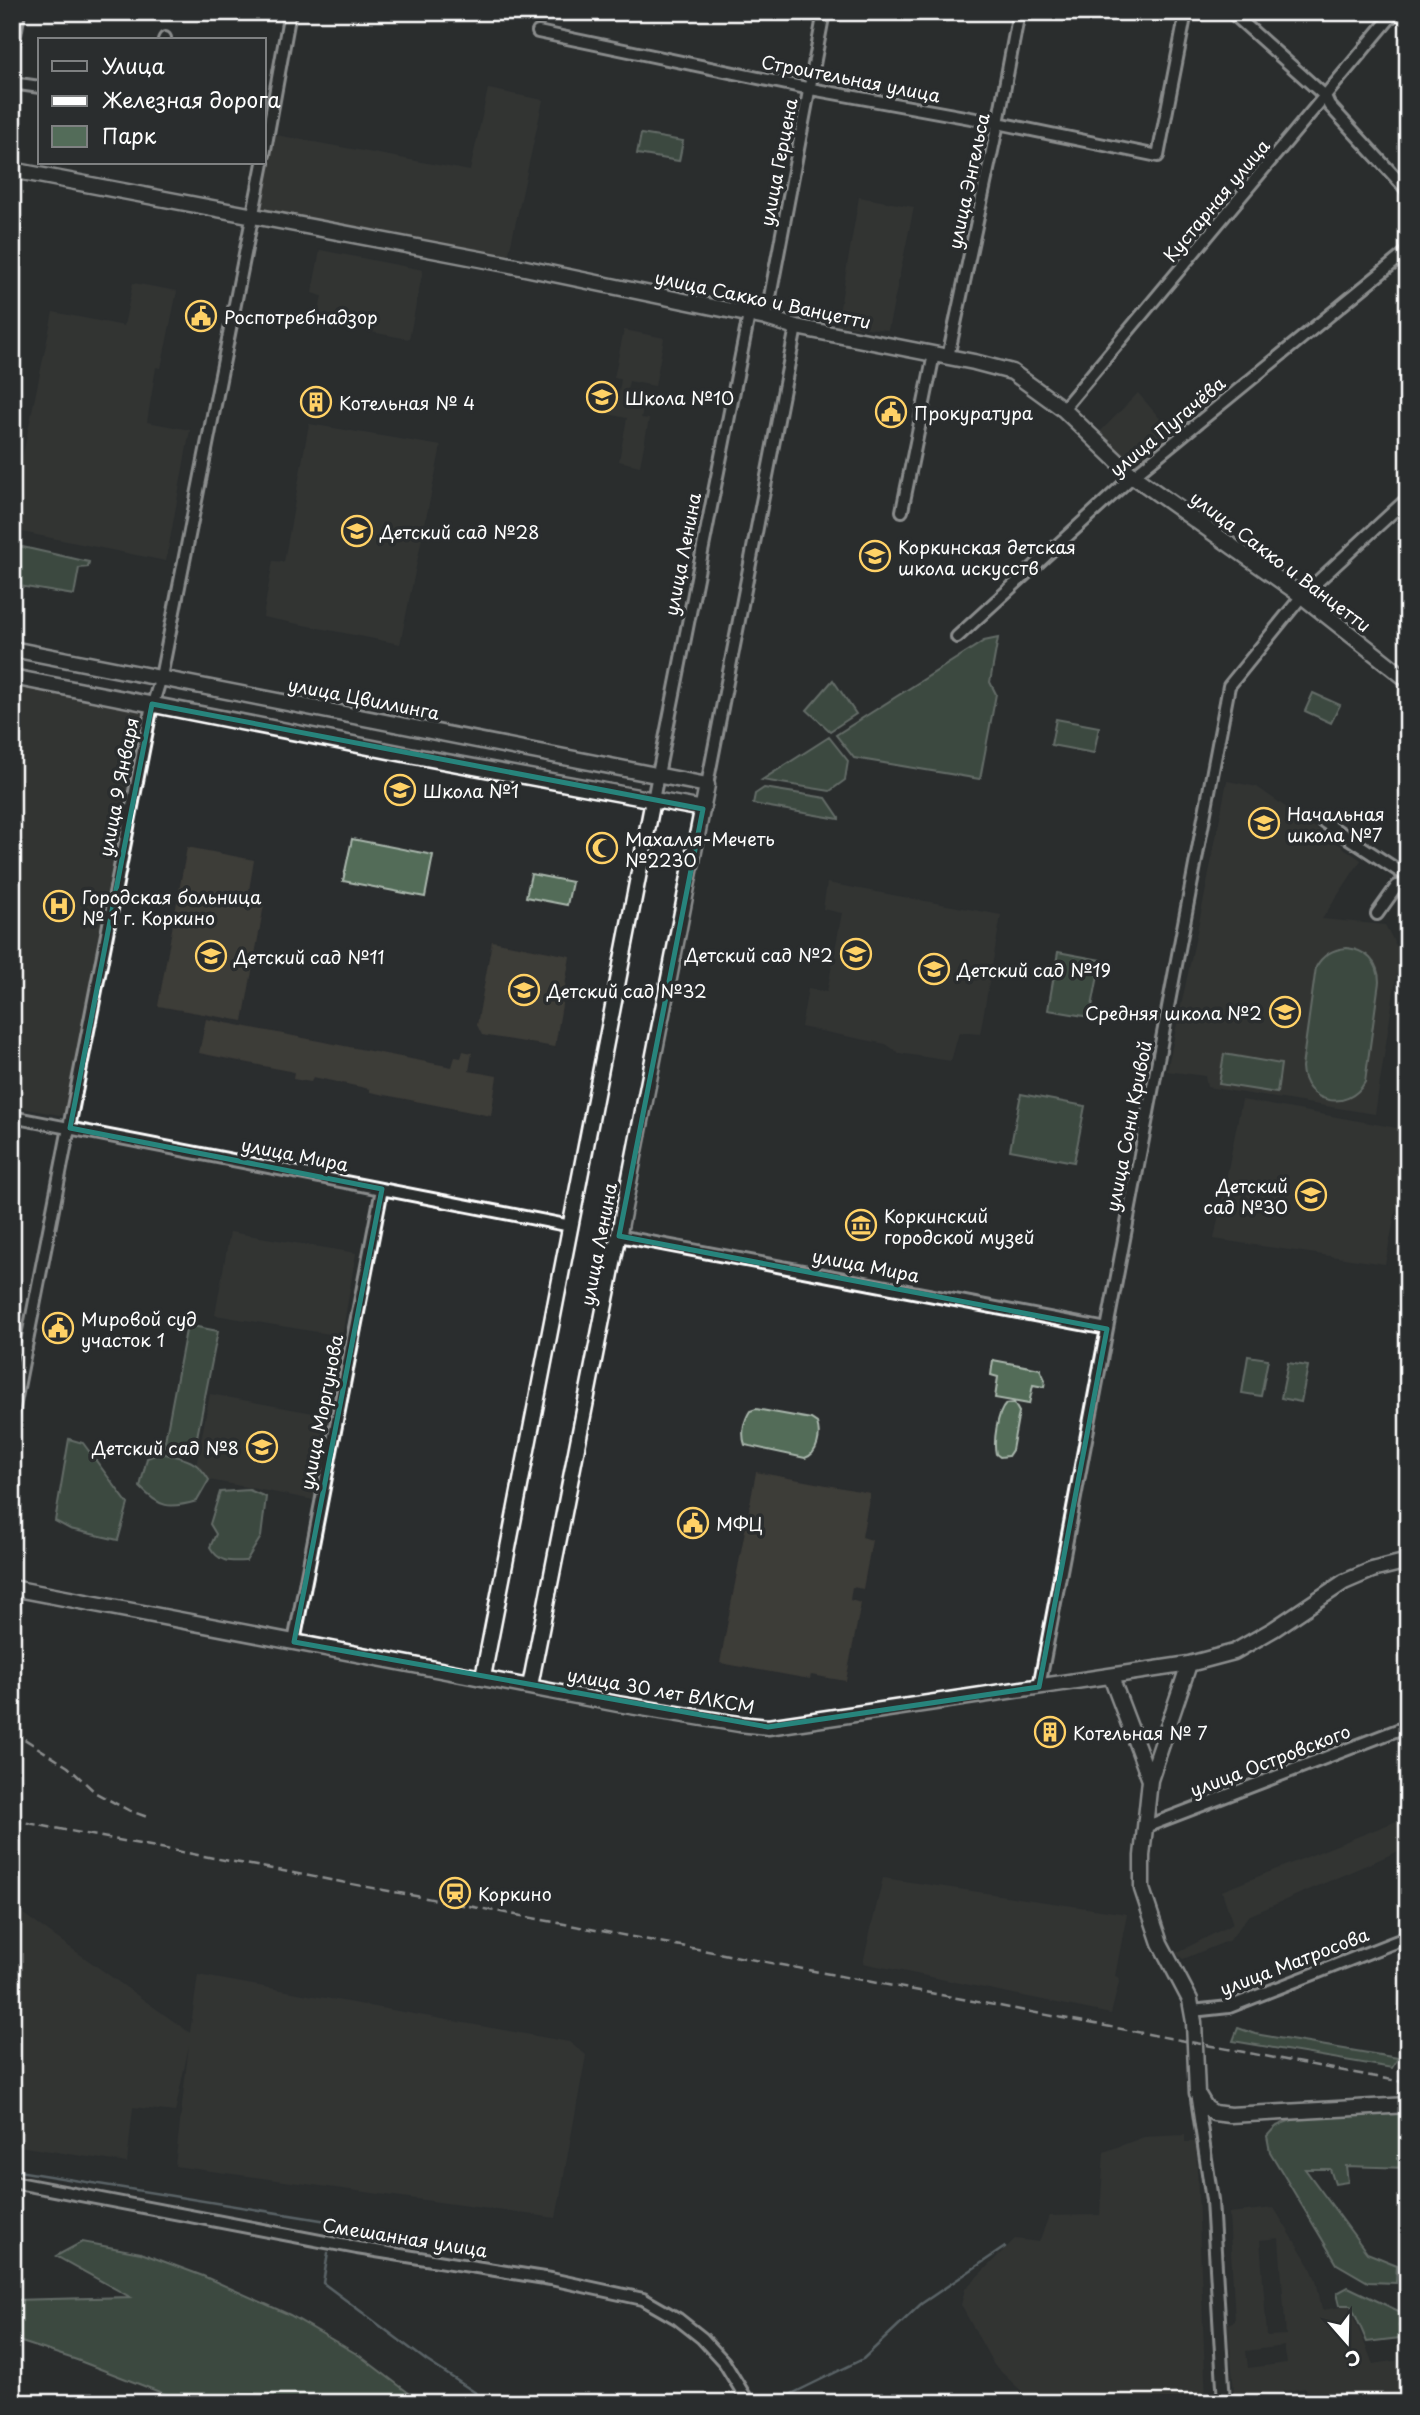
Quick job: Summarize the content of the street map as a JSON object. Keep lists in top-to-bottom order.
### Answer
{
  "streets": {
    "street": [
      "Строительная улица",
      "улица Герцена",
      "улица Энгельса",
      "Кустарная улица",
      "улица Сакко и Ванцетти",
      "улица Пугачёва",
      "улица Ленина",
      "улица Цвиллинга",
      "улица 9 Января",
      "улица Сони Кривой",
      "улица Мира",
      "улица Моргунова",
      "улица 30 лет ВЛКСМ",
      "улица Островского",
      "улица Матросова",
      "Смешанная улица"
    ]
  },
  "crossings": [
    ["Строительная улица", "улица Герцена"],
    ["Строительная улица", "улица Энгельса"],
    ["улица Герцена", "улица Сакко и Ванцетти"],
    ["улица Энгельса", "улица Сакко и Ванцетти"],
    ["Кустарная улица", "улица Сакко и Ванцетти"],
    ["улица Сакко и Ванцетти", "улица Пугачёва"],
    ["улица Сакко и Ванцетти", "улица Ленина"],
    ["улица Сакко и Ванцетти", "улица 9 Января"],
    ["улица Сакко и Ванцетти", "улица Сони Кривой"],
    ["улица Ленина", "улица Цвиллинга"],
    ["улица Ленина", "улица Мира"],
    ["улица Ленина", "улица 30 лет ВЛКСМ"],
    ["улица Цвиллинга", "улица 9 Января"],
    ["улица 9 Января", "улица Мира"],
    ["улица Сони Кривой", "улица Мира"],
    ["улица Сони Кривой", "улица 30 лет ВЛКСМ"],
    ["улица Мира", "улица Моргунова"],
    ["улица Моргунова", "улица 30 лет ВЛКСМ"]
  ],
  "places": {
    "public building": [
      "Роспотребнадзор",
      "Прокуратура",
      "Мировой суд участок 1",
      "МФЦ"
    ],
    "school or university": [
      "Школа №10",
      "Детский сад №28",
      "Коркинская детская школа искусств",
      "Школа №1",
      "Начальная школа №7",
      "Детский сад №2",
      "Детский сад №11",
      "Детский сад №19",
      "Детский сад №32",
      "Средняя школа №2",
      "Детский сад №30",
      "Детский сад №8"
    ],
    "building": ["Котельная № 4", "Котельная № 7"],
    "mosque": ["Махалля-Мечеть №2230"],
    "hospital": ["Городская больница № 1 г. Коркино"],
    "museum": ["Коркинский городской музей"],
    "station": ["Коркино"]
  },
  "legend": ["Улица", "Железная дорога", "Парк"],
  "north": "bottom"
}
